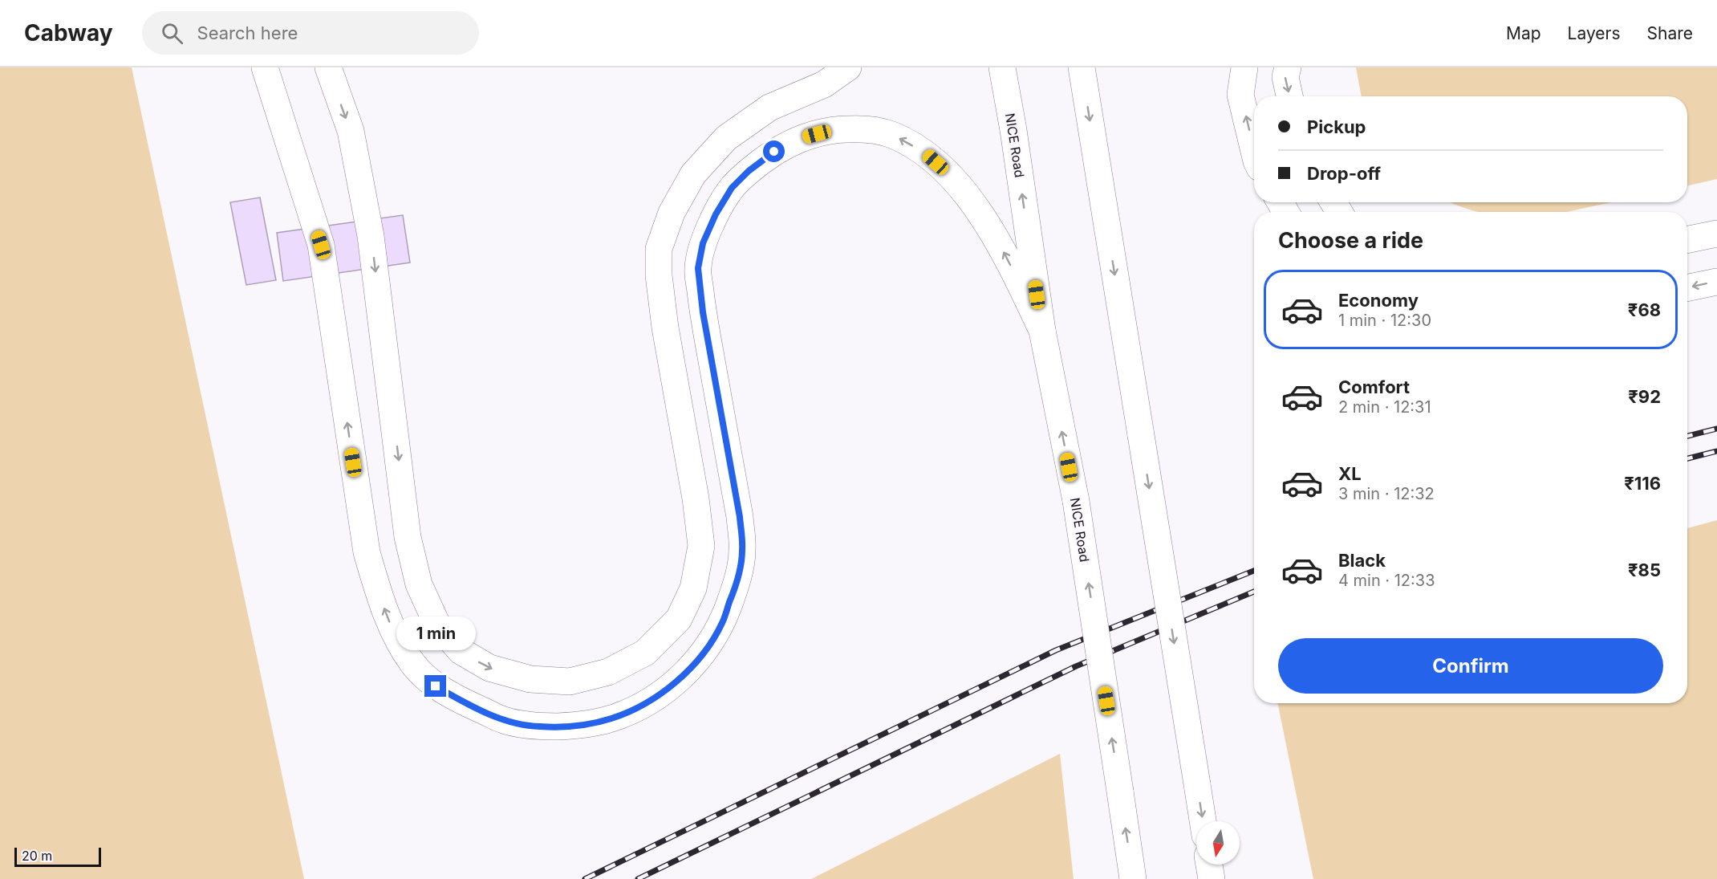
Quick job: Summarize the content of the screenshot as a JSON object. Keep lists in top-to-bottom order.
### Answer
{
  "streets": {
    "highway": ["NICE Road"]
  },
  "scale_bar": "20 m",
  "north": "bottom",
  "page": {
    "header": "Cabway",
    "search": "Search here",
    "nav": ["Map", "Layers", "Share"],
    "banner": ["Pickup", "Drop-off"],
    "heading": "Choose a ride",
    "list": [
      {
        "name": "Economy",
        "note": "1 min · 12:30",
        "value": "₹68"
      },
      {
        "name": "Comfort",
        "note": "2 min · 12:31",
        "value": "₹92"
      },
      {
        "name": "XL",
        "note": "3 min · 12:32",
        "value": "₹116"
      },
      {
        "name": "Black",
        "note": "4 min · 12:33",
        "value": "₹85"
      }
    ],
    "bubble": "1 min",
    "buttons": "Confirm",
    "scale": "20 m"
  }
}
